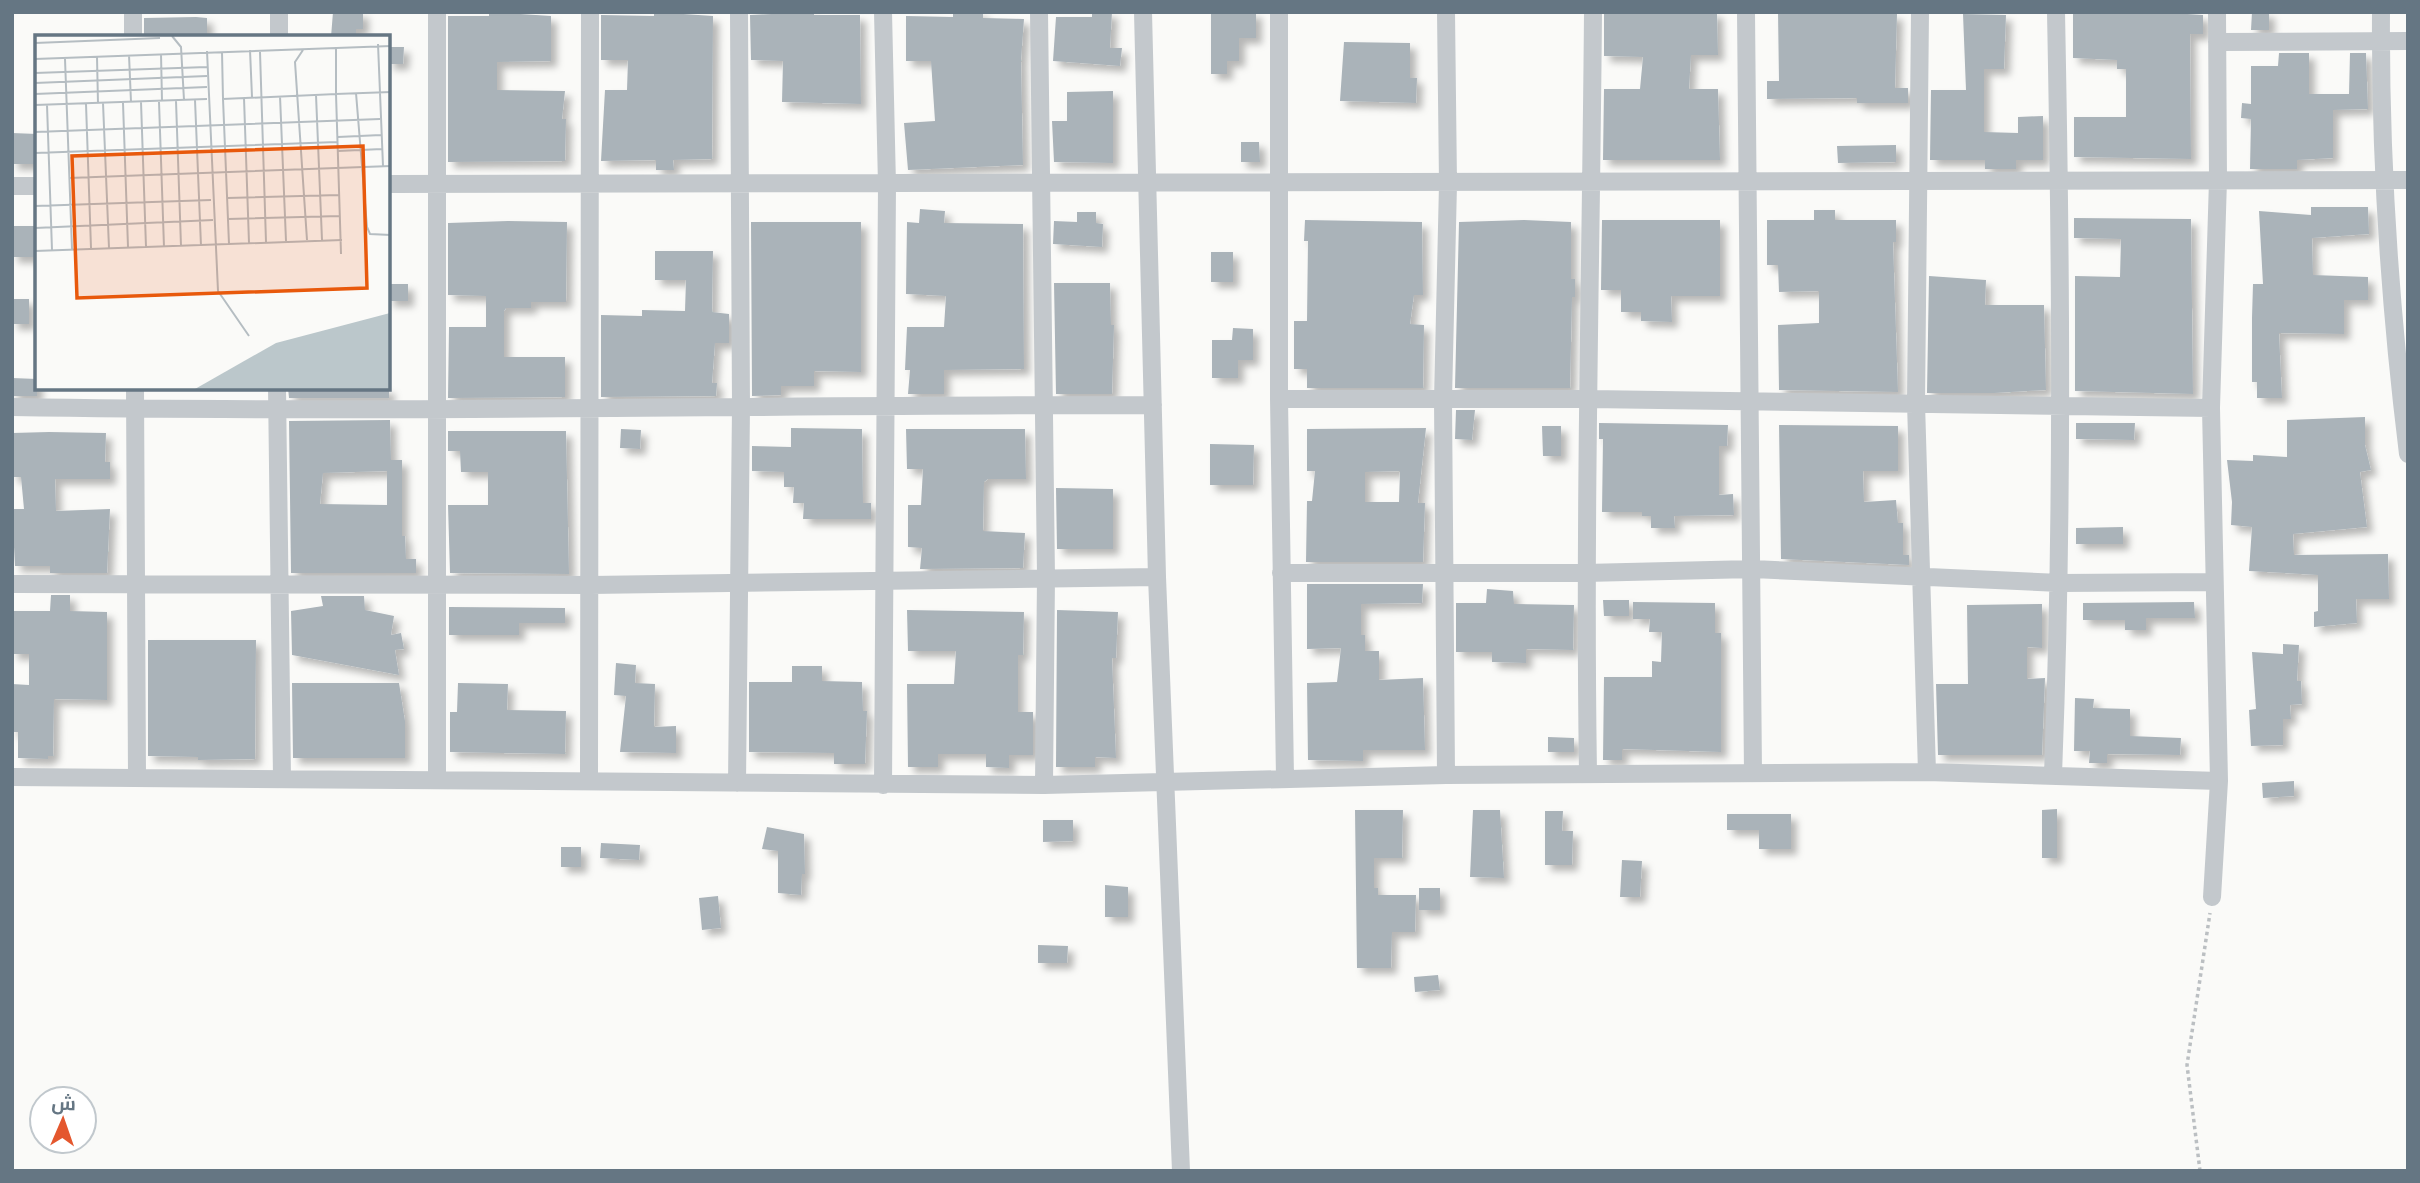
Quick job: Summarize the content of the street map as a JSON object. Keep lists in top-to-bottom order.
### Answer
{
  "north": "top"
}
